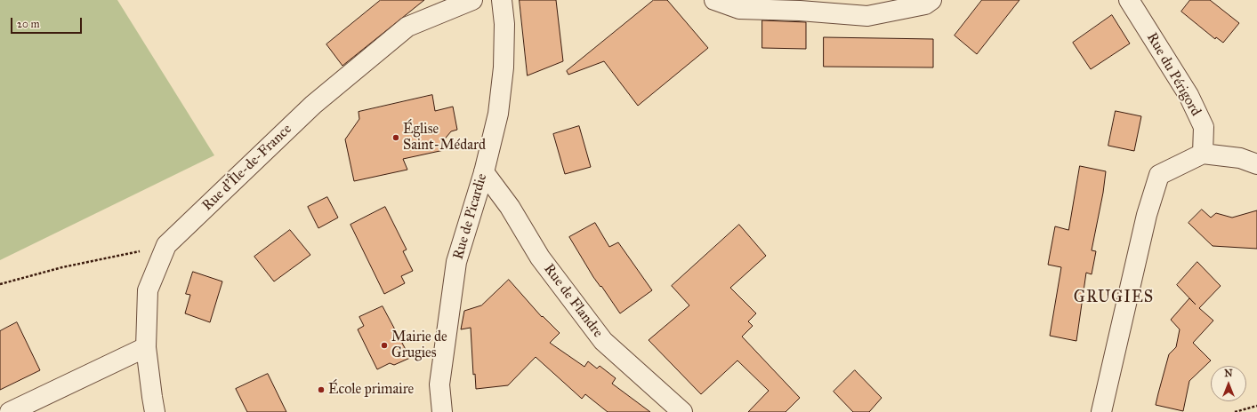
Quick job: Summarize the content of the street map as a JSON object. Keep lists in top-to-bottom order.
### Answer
{
  "streets": {
    "street": [
      "Rue du Périgord",
      "Rue d'Île-de-France",
      "Rue de Picardie",
      "Rue de Flandre"
    ]
  },
  "crossings": [
    ["Rue de Picardie", "Rue de Flandre"]
  ],
  "districts": ["GRUGIES"],
  "places": ["Église Saint-Médard", "Mairie de Grugies", "École primaire"],
  "scale_bar": "20 m",
  "north": "top"
}
